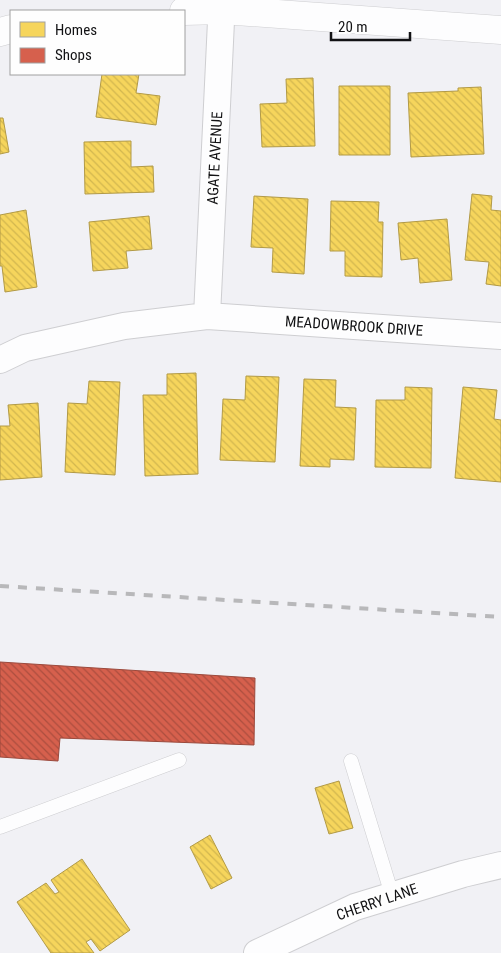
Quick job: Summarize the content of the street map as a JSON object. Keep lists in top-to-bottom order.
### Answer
{
  "streets": {
    "street": ["AGATE AVENUE", "MEADOWBROOK DRIVE", "CHERRY LANE"]
  },
  "crossings": [
    ["AGATE AVENUE", "MEADOWBROOK DRIVE"]
  ],
  "legend": ["Homes", "Shops"],
  "scale_bar": "20 m"
}
